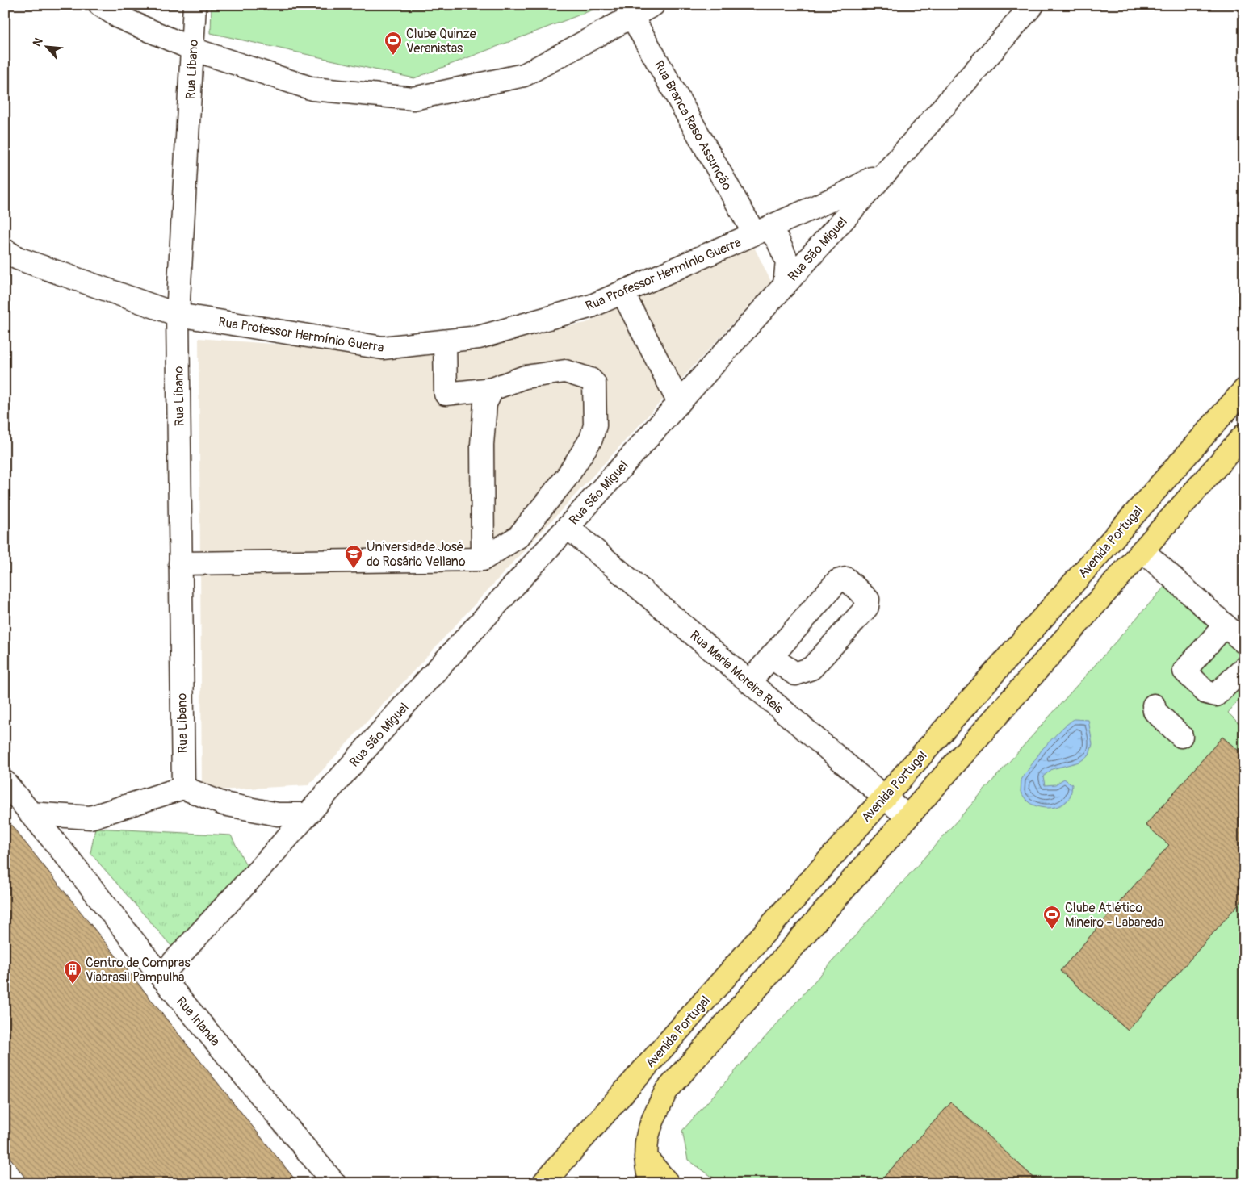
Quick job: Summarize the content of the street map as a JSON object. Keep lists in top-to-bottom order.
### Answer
{
  "streets": {
    "main road": ["Avenida Portugal"],
    "street": [
      "Rua Líbano",
      "Rua Branca Raso Assunção",
      "Rua São Miguel",
      "Rua Professor Hermínio Guerra",
      "Rua Maria Moreira Reis",
      "Rua Irlanda"
    ]
  },
  "crossings": [
    ["Rua Líbano", "Rua Professor Hermínio Guerra"],
    ["Rua Branca Raso Assunção", "Rua São Miguel"],
    ["Rua Branca Raso Assunção", "Rua Professor Hermínio Guerra"],
    ["Rua São Miguel", "Rua Professor Hermínio Guerra"],
    ["Rua São Miguel", "Rua Maria Moreira Reis"],
    ["Rua São Miguel", "Rua Irlanda"],
    ["Avenida Portugal", "Rua Maria Moreira Reis"]
  ],
  "places": {
    "sports": ["Clube Quinze Veranistas", "Clube Atlético Mineiro - Labareda"],
    "school or university": ["Universidade José do Rosário Vellano"],
    "building": ["Centro de Compras Viabrasil Pampulha"]
  },
  "north": "top left"
}
